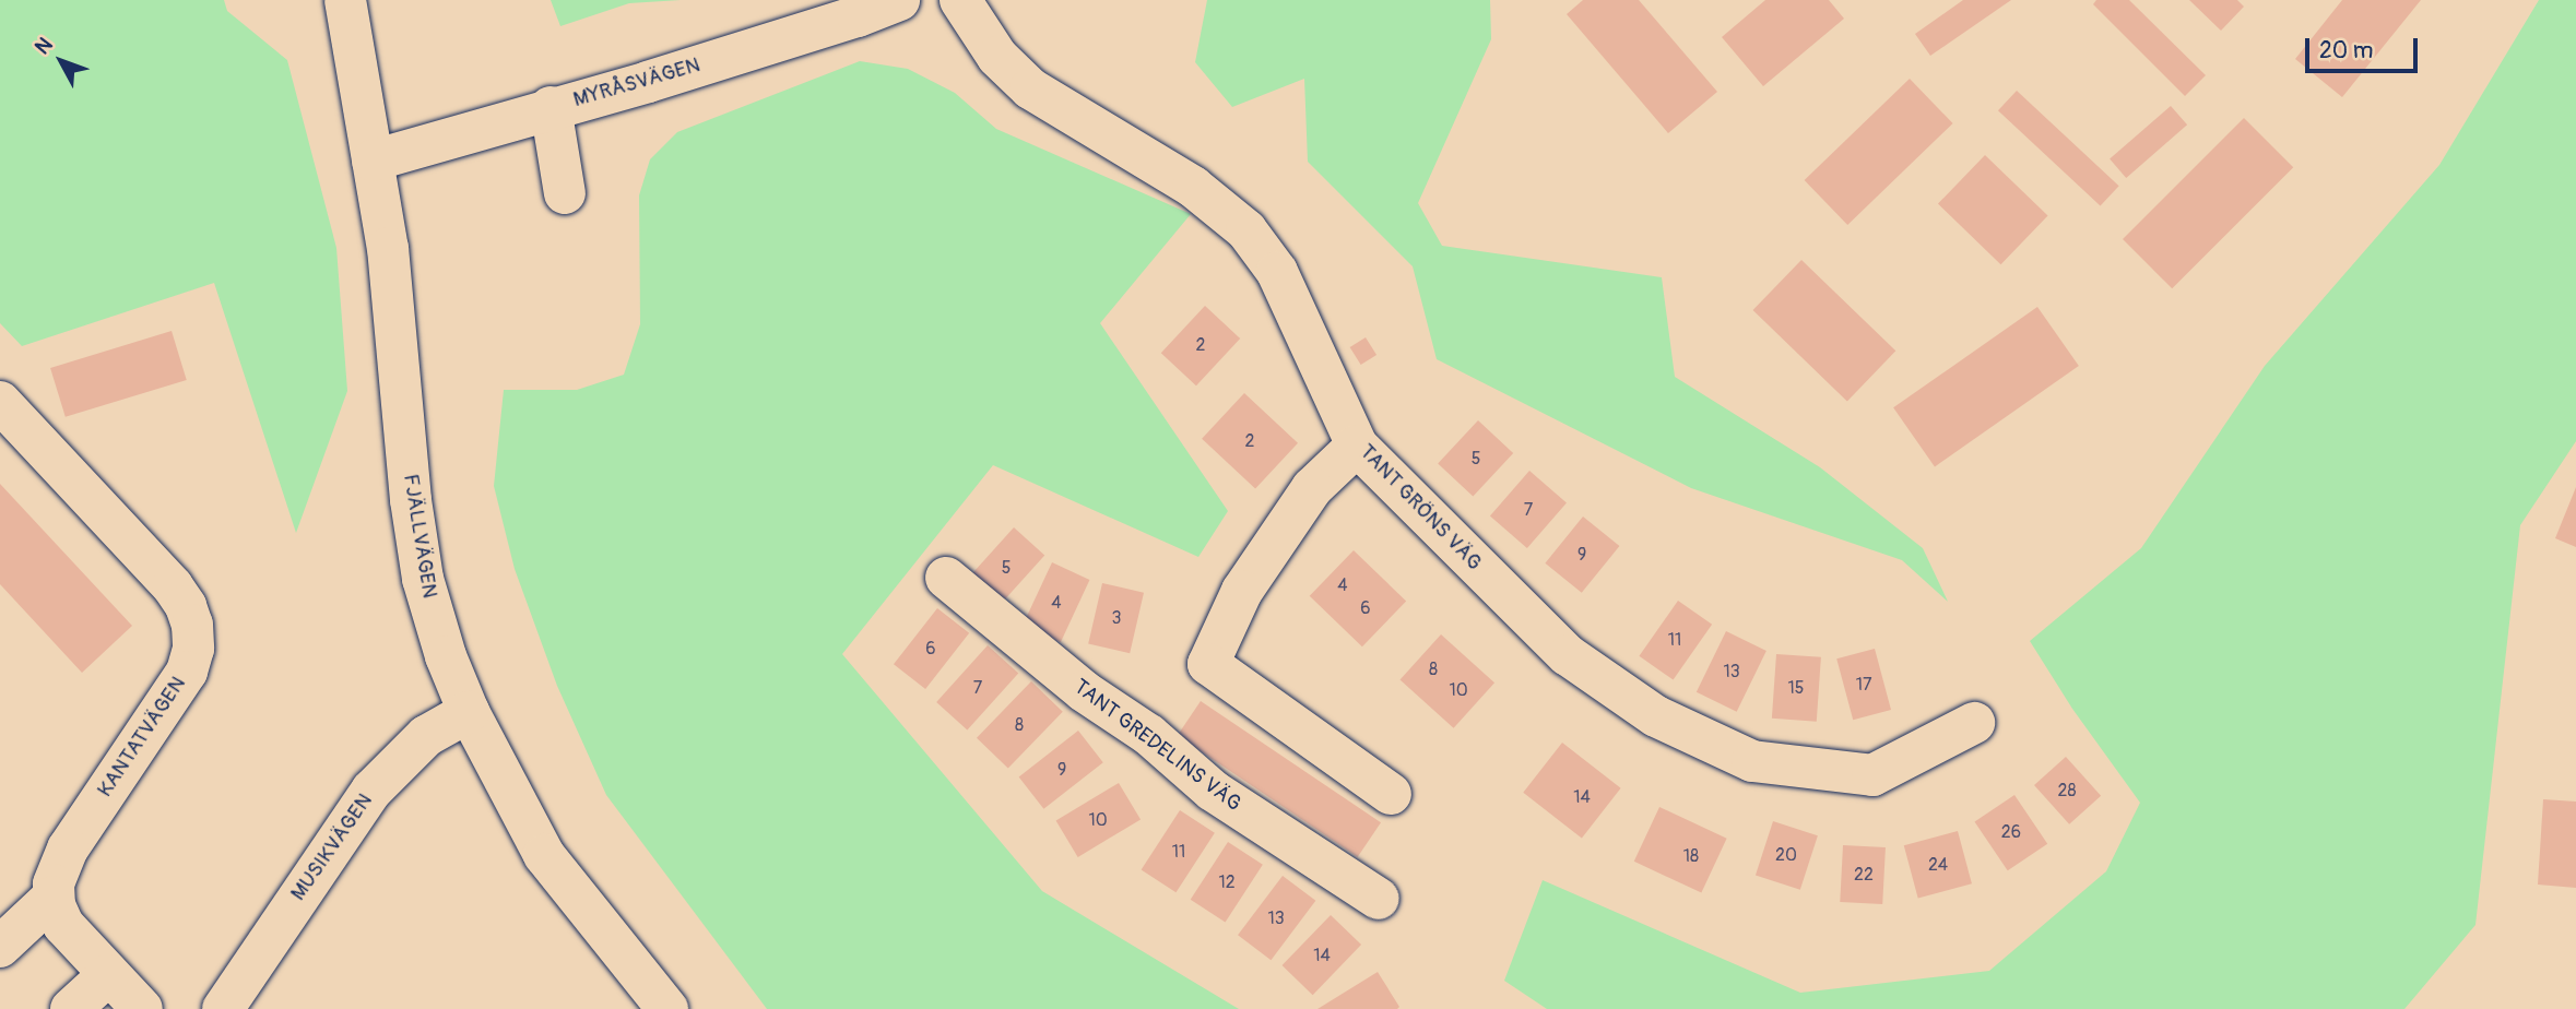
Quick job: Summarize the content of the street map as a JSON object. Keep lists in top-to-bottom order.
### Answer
{
  "streets": {
    "street": [
      "MYRÅSVÄGEN",
      "TANT GRÖNS VÄG",
      "FJÄLLVÄGEN",
      "KANTATVÄGEN",
      "TANT GREDELINS VÄG",
      "MUSIKVÄGEN"
    ]
  },
  "crossings": [
    ["MYRÅSVÄGEN", "FJÄLLVÄGEN"],
    ["FJÄLLVÄGEN", "MUSIKVÄGEN"]
  ],
  "house_numbers": [
    "2",
    "2",
    "5",
    "7",
    "9",
    "5",
    "4",
    "4",
    "6",
    "3",
    "11",
    "6",
    "8",
    "13",
    "17",
    "7",
    "15",
    "10",
    "8",
    "9",
    "28",
    "14",
    "10",
    "26",
    "11",
    "20",
    "18",
    "24",
    "22",
    "12",
    "13",
    "14"
  ],
  "scale_bar": "20 m",
  "north": "top left"
}
